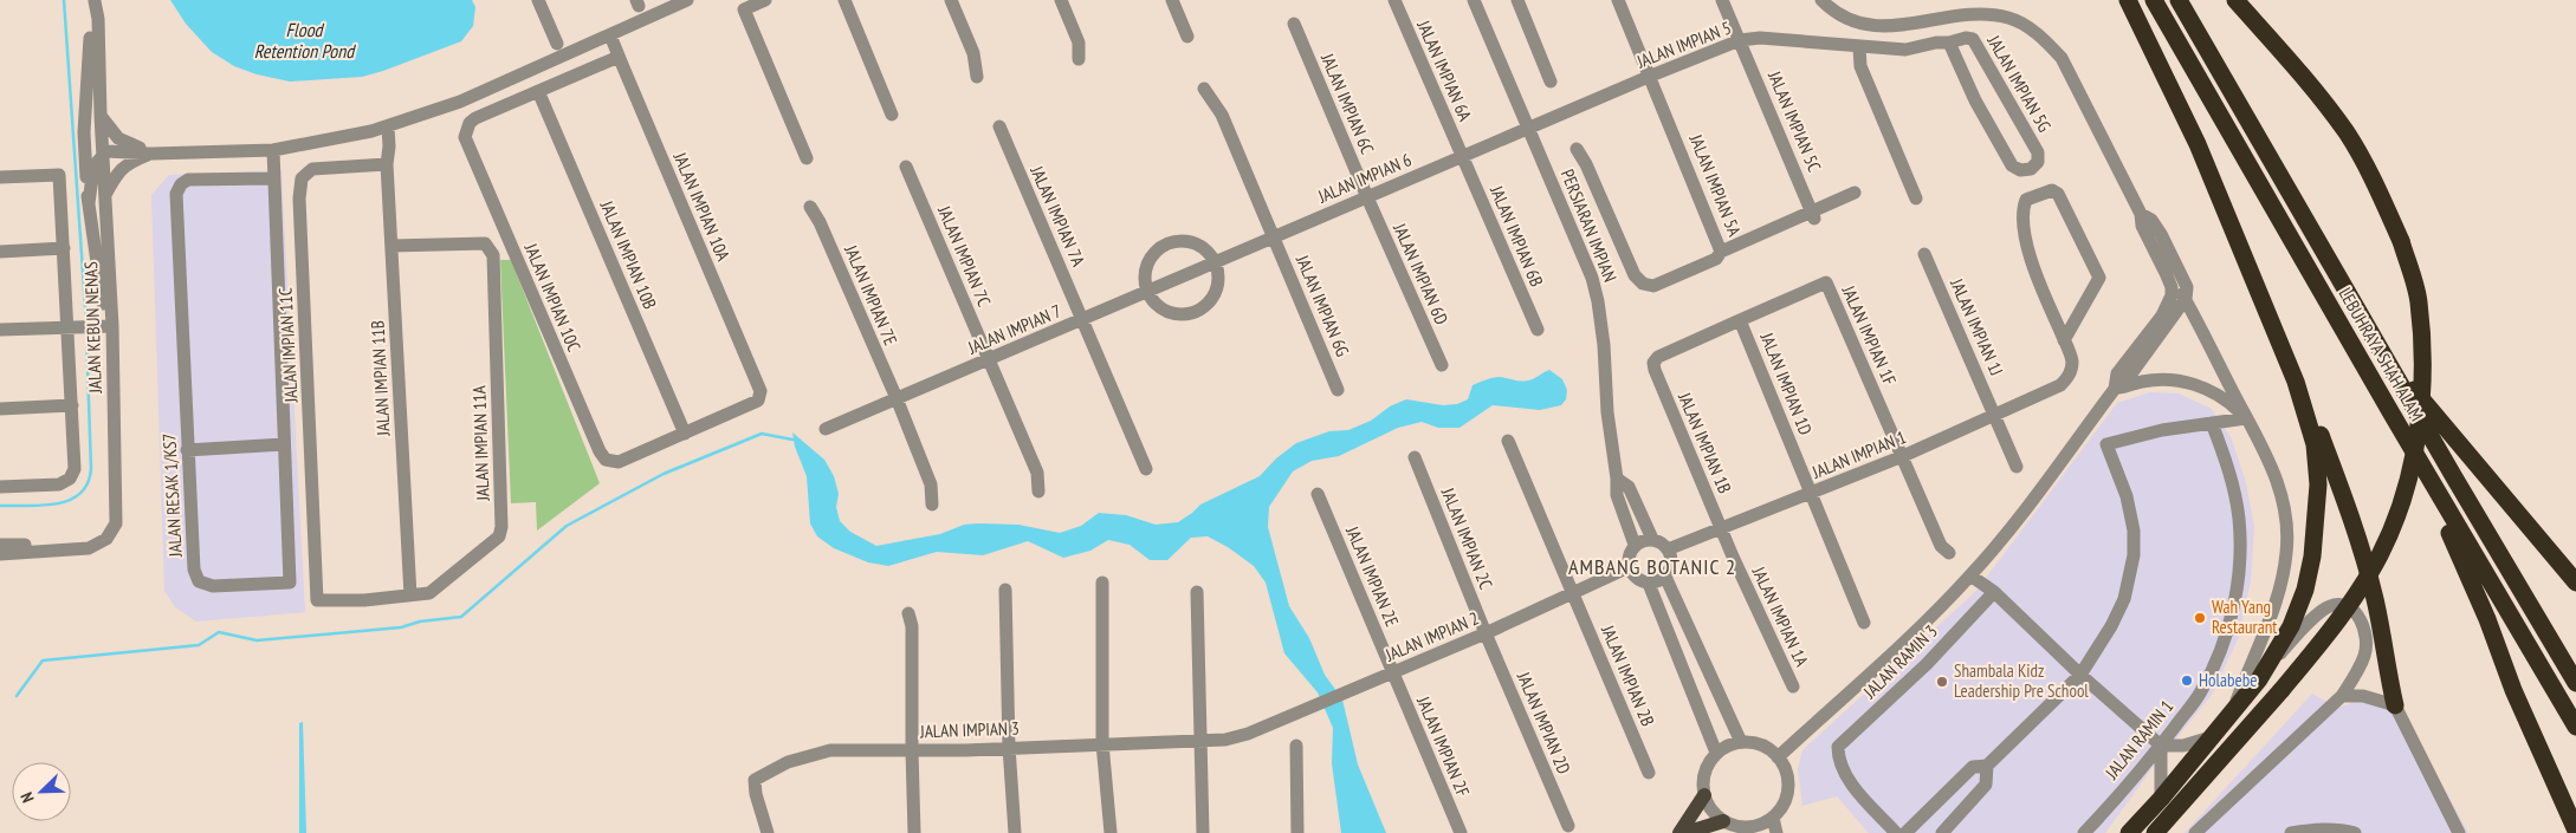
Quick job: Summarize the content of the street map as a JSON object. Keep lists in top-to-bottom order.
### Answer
{
  "streets": {
    "highway": ["LEBUHRAYA SHAH ALAM"],
    "street": [
      "JALAN IMPIAN 5",
      "JALAN IMPIAN 6A",
      "JALAN IMPIAN 5G",
      "JALAN IMPIAN 6C",
      "JALAN IMPIAN 5C",
      "JALAN IMPIAN 6",
      "JALAN IMPIAN 5A",
      "JALAN IMPIAN 10A",
      "JALAN IMPIAN 7A",
      "PERSIARAN IMPIAN",
      "JALAN IMPIAN 6B",
      "JALAN IMPIAN 10B",
      "JALAN IMPIAN 7C",
      "JALAN IMPIAN 6D",
      "JALAN IMPIAN 7E",
      "JALAN IMPIAN 10C",
      "JALAN IMPIAN 6G",
      "JALAN KEBUN NENAS",
      "JALAN IMPIAN 1J",
      "JALAN IMPIAN 7",
      "JALAN IMPIAN 1F",
      "JALAN IMPIAN 11C",
      "JALAN IMPIAN 11B",
      "JALAN IMPIAN 1D",
      "JALAN IMPIAN 11A",
      "JALAN IMPIAN 1B",
      "JALAN IMPIAN 1",
      "JALAN RESAK 1/KS7",
      "JALAN IMPIAN 2C",
      "JALAN IMPIAN 2E",
      "JALAN IMPIAN 1A",
      "JALAN IMPIAN 2",
      "JALAN RAMIN 3",
      "JALAN IMPIAN 2B",
      "JALAN IMPIAN 2D",
      "JALAN IMPIAN 3",
      "JALAN RAMIN 1",
      "JALAN IMPIAN 2F"
    ]
  },
  "crossings": [
    ["JALAN IMPIAN 5", "JALAN IMPIAN 5G"],
    ["JALAN IMPIAN 5", "JALAN IMPIAN 5C"],
    ["JALAN IMPIAN 5", "JALAN IMPIAN 6"],
    ["JALAN IMPIAN 5", "JALAN IMPIAN 5A"],
    ["JALAN IMPIAN 5", "PERSIARAN IMPIAN"],
    ["JALAN IMPIAN 6A", "JALAN IMPIAN 6"],
    ["JALAN IMPIAN 6A", "JALAN IMPIAN 6B"],
    ["JALAN IMPIAN 6C", "JALAN IMPIAN 6"],
    ["JALAN IMPIAN 6C", "JALAN IMPIAN 6D"],
    ["JALAN IMPIAN 6", "PERSIARAN IMPIAN"],
    ["JALAN IMPIAN 6", "JALAN IMPIAN 6B"],
    ["JALAN IMPIAN 6", "JALAN IMPIAN 6D"],
    ["JALAN IMPIAN 6", "JALAN IMPIAN 6G"],
    ["JALAN IMPIAN 6", "JALAN IMPIAN 7"],
    ["JALAN IMPIAN 10A", "JALAN IMPIAN 10B"],
    ["JALAN IMPIAN 10A", "JALAN IMPIAN 10C"],
    ["JALAN IMPIAN 7A", "JALAN IMPIAN 7"],
    ["PERSIARAN IMPIAN", "JALAN IMPIAN 1"],
    ["PERSIARAN IMPIAN", "JALAN IMPIAN 2"],
    ["JALAN IMPIAN 10B", "JALAN IMPIAN 10C"],
    ["JALAN IMPIAN 7C", "JALAN IMPIAN 7"],
    ["JALAN IMPIAN 7E", "JALAN IMPIAN 7"],
    ["JALAN IMPIAN 1J", "JALAN IMPIAN 1"],
    ["JALAN IMPIAN 1F", "JALAN IMPIAN 1D"],
    ["JALAN IMPIAN 1F", "JALAN IMPIAN 1"],
    ["JALAN IMPIAN 11C", "JALAN IMPIAN 11B"],
    ["JALAN IMPIAN 11C", "JALAN IMPIAN 11A"],
    ["JALAN IMPIAN 11B", "JALAN IMPIAN 11A"],
    ["JALAN IMPIAN 1D", "JALAN IMPIAN 1B"],
    ["JALAN IMPIAN 1D", "JALAN IMPIAN 1"],
    ["JALAN IMPIAN 1B", "JALAN IMPIAN 1"],
    ["JALAN IMPIAN 1B", "JALAN IMPIAN 1A"],
    ["JALAN IMPIAN 1", "JALAN IMPIAN 1A"],
    ["JALAN IMPIAN 1", "JALAN IMPIAN 2"],
    ["JALAN IMPIAN 2C", "JALAN IMPIAN 2"],
    ["JALAN IMPIAN 2C", "JALAN IMPIAN 2D"],
    ["JALAN IMPIAN 2E", "JALAN IMPIAN 2"],
    ["JALAN IMPIAN 2E", "JALAN IMPIAN 2F"],
    ["JALAN IMPIAN 2", "JALAN IMPIAN 2B"],
    ["JALAN IMPIAN 2", "JALAN IMPIAN 2D"],
    ["JALAN IMPIAN 2", "JALAN IMPIAN 3"],
    ["JALAN IMPIAN 2", "JALAN IMPIAN 2F"]
  ],
  "districts": ["AMBANG BOTANIC 2"],
  "water": ["Flood Retention Pond"],
  "places": ["Wah Yang Restaurant", "Holabebe", "Shambala Kidz Leadership Pre School"],
  "north": "bottom left"
}
